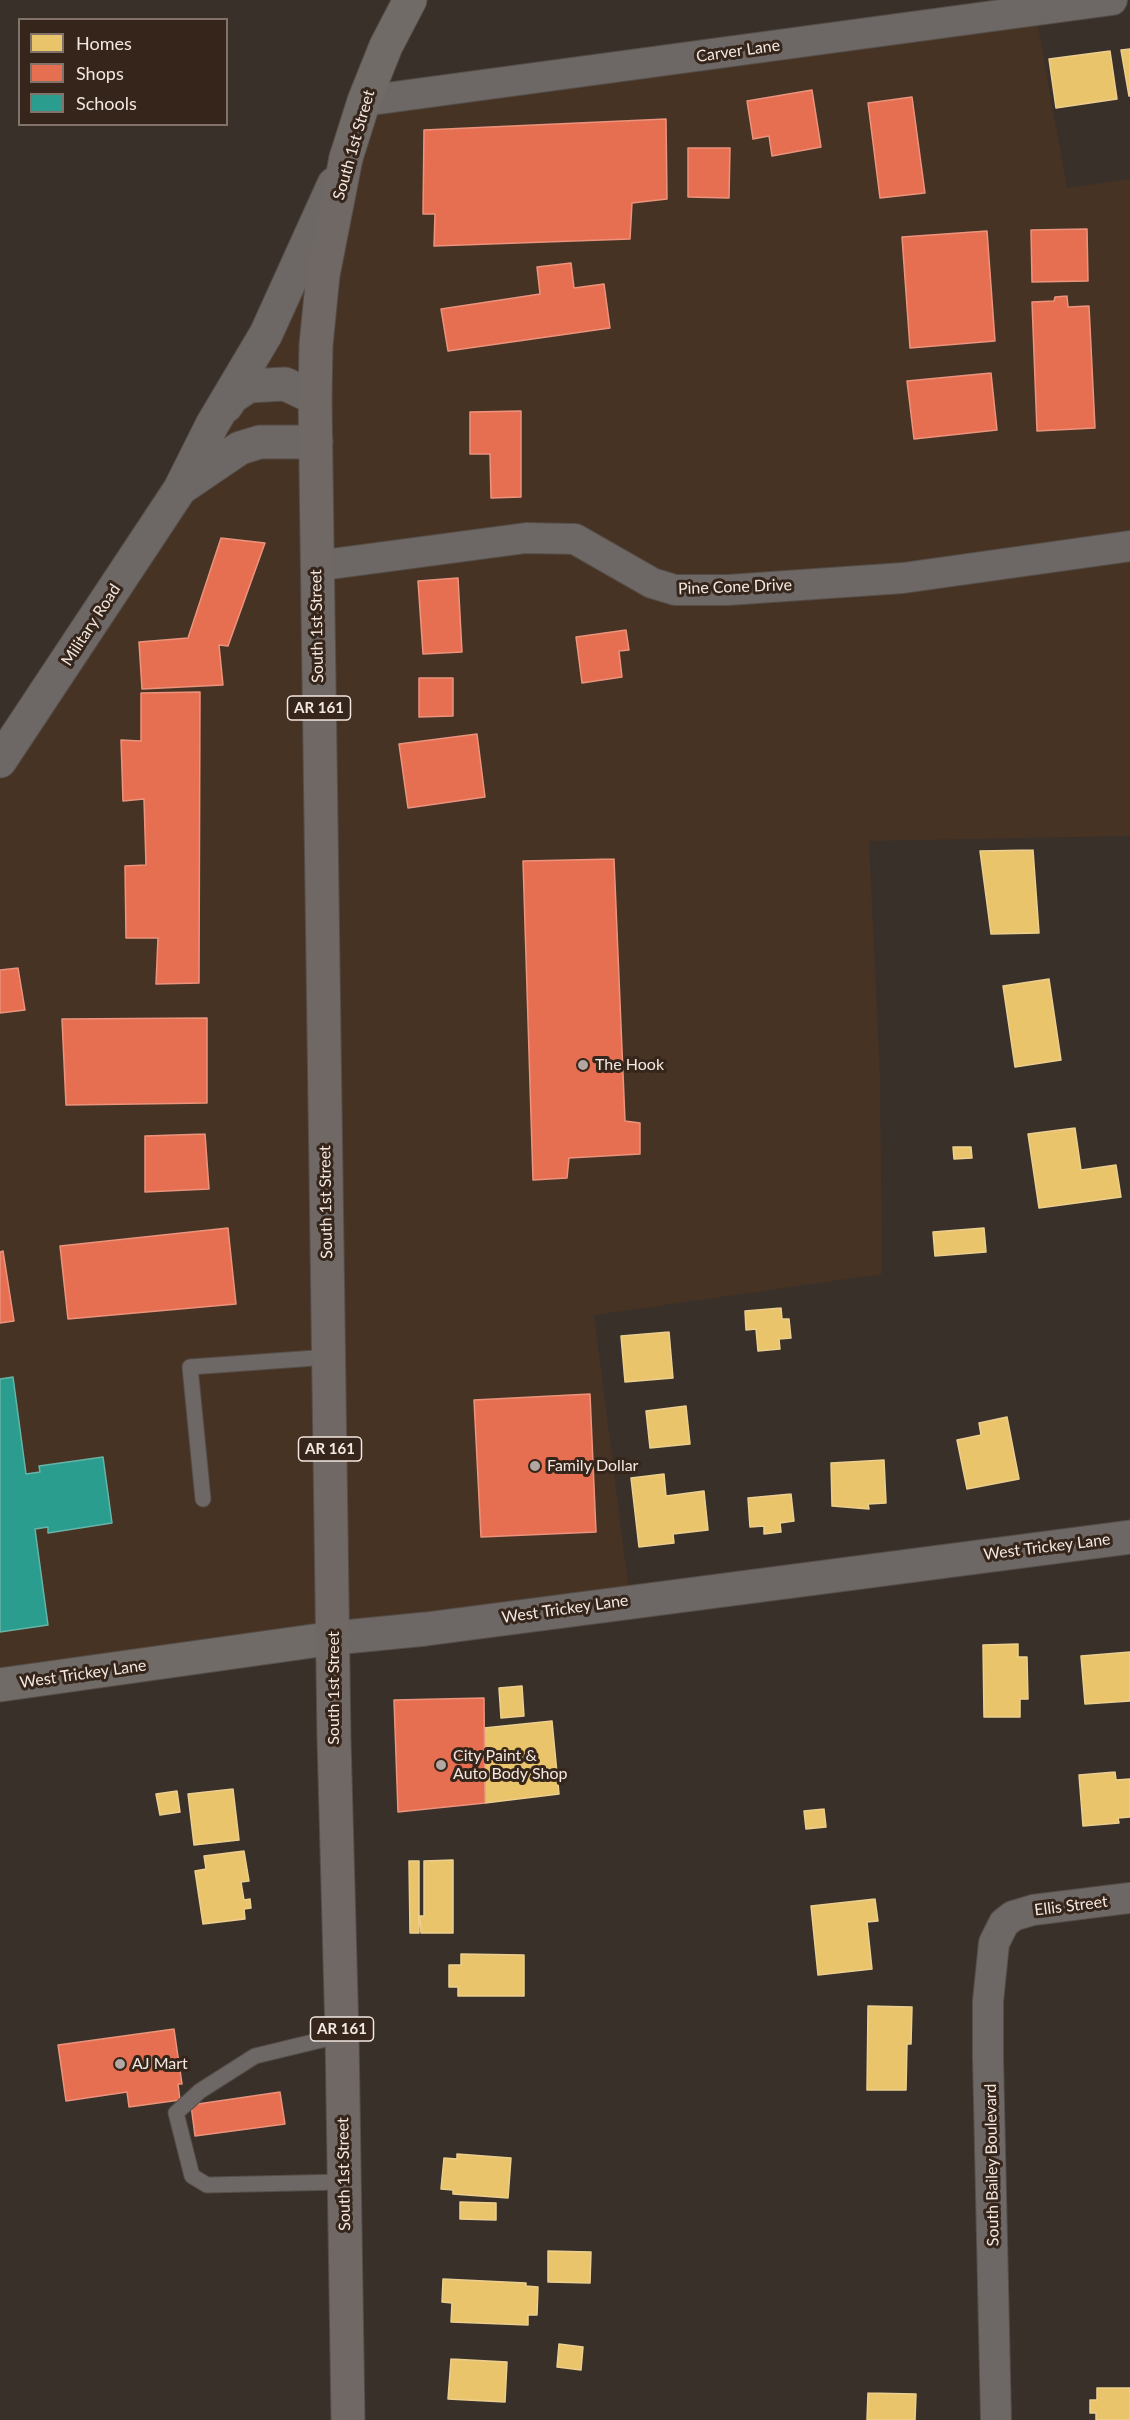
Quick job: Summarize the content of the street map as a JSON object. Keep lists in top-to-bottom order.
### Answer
{
  "streets": {
    "main road": ["South 1st Street", "AR 161", "West Trickey Lane"],
    "street": [
      "Carver Lane",
      "Pine Cone Drive",
      "Military Road",
      "Ellis Street",
      "South Bailey Boulevard"
    ]
  },
  "crossings": [
    ["Carver Lane", "South 1st Street"],
    ["South 1st Street", "Pine Cone Drive"],
    ["South 1st Street", "Military Road"],
    ["South 1st Street", "West Trickey Lane"],
    ["Ellis Street", "South Bailey Boulevard"]
  ],
  "places": [
    "The Hook",
    "Family Dollar",
    "City Paint & Auto Body Shop",
    "AJ Mart"
  ],
  "legend": ["Homes", "Shops", "Schools"]
}
